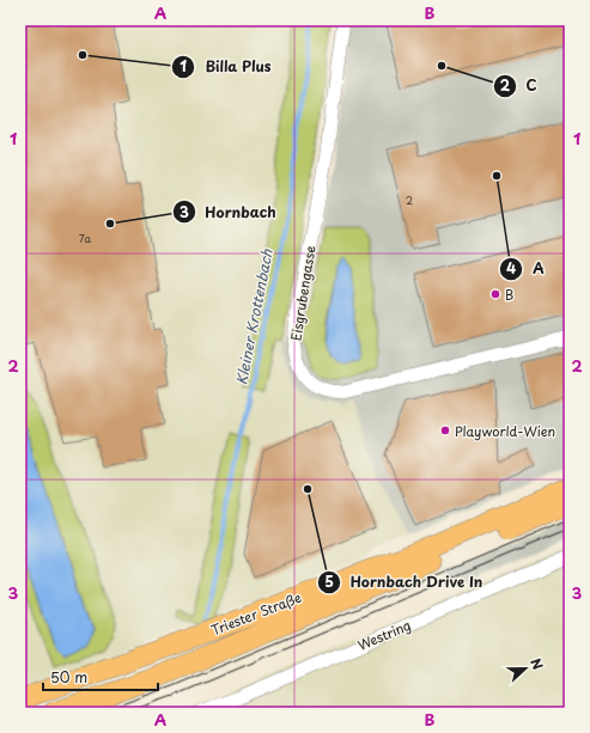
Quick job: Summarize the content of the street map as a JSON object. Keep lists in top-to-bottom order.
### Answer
{
  "streets": {
    "main road": ["Triester Straße"],
    "street": ["Eisgrubengasse", "Westring"]
  },
  "water": ["Kleiner Krottenbach"],
  "places": [
    "Billa Plus",
    "C",
    "A",
    "Hornbach",
    "B",
    "Playworld-Wien",
    "Hornbach Drive In"
  ],
  "house_numbers": ["2", "7a"],
  "scale_bar": "50 m",
  "north": "right",
  "grid": {
    "columns": ["A", "B"],
    "rows": ["1", "2", "3"]
  }
}
